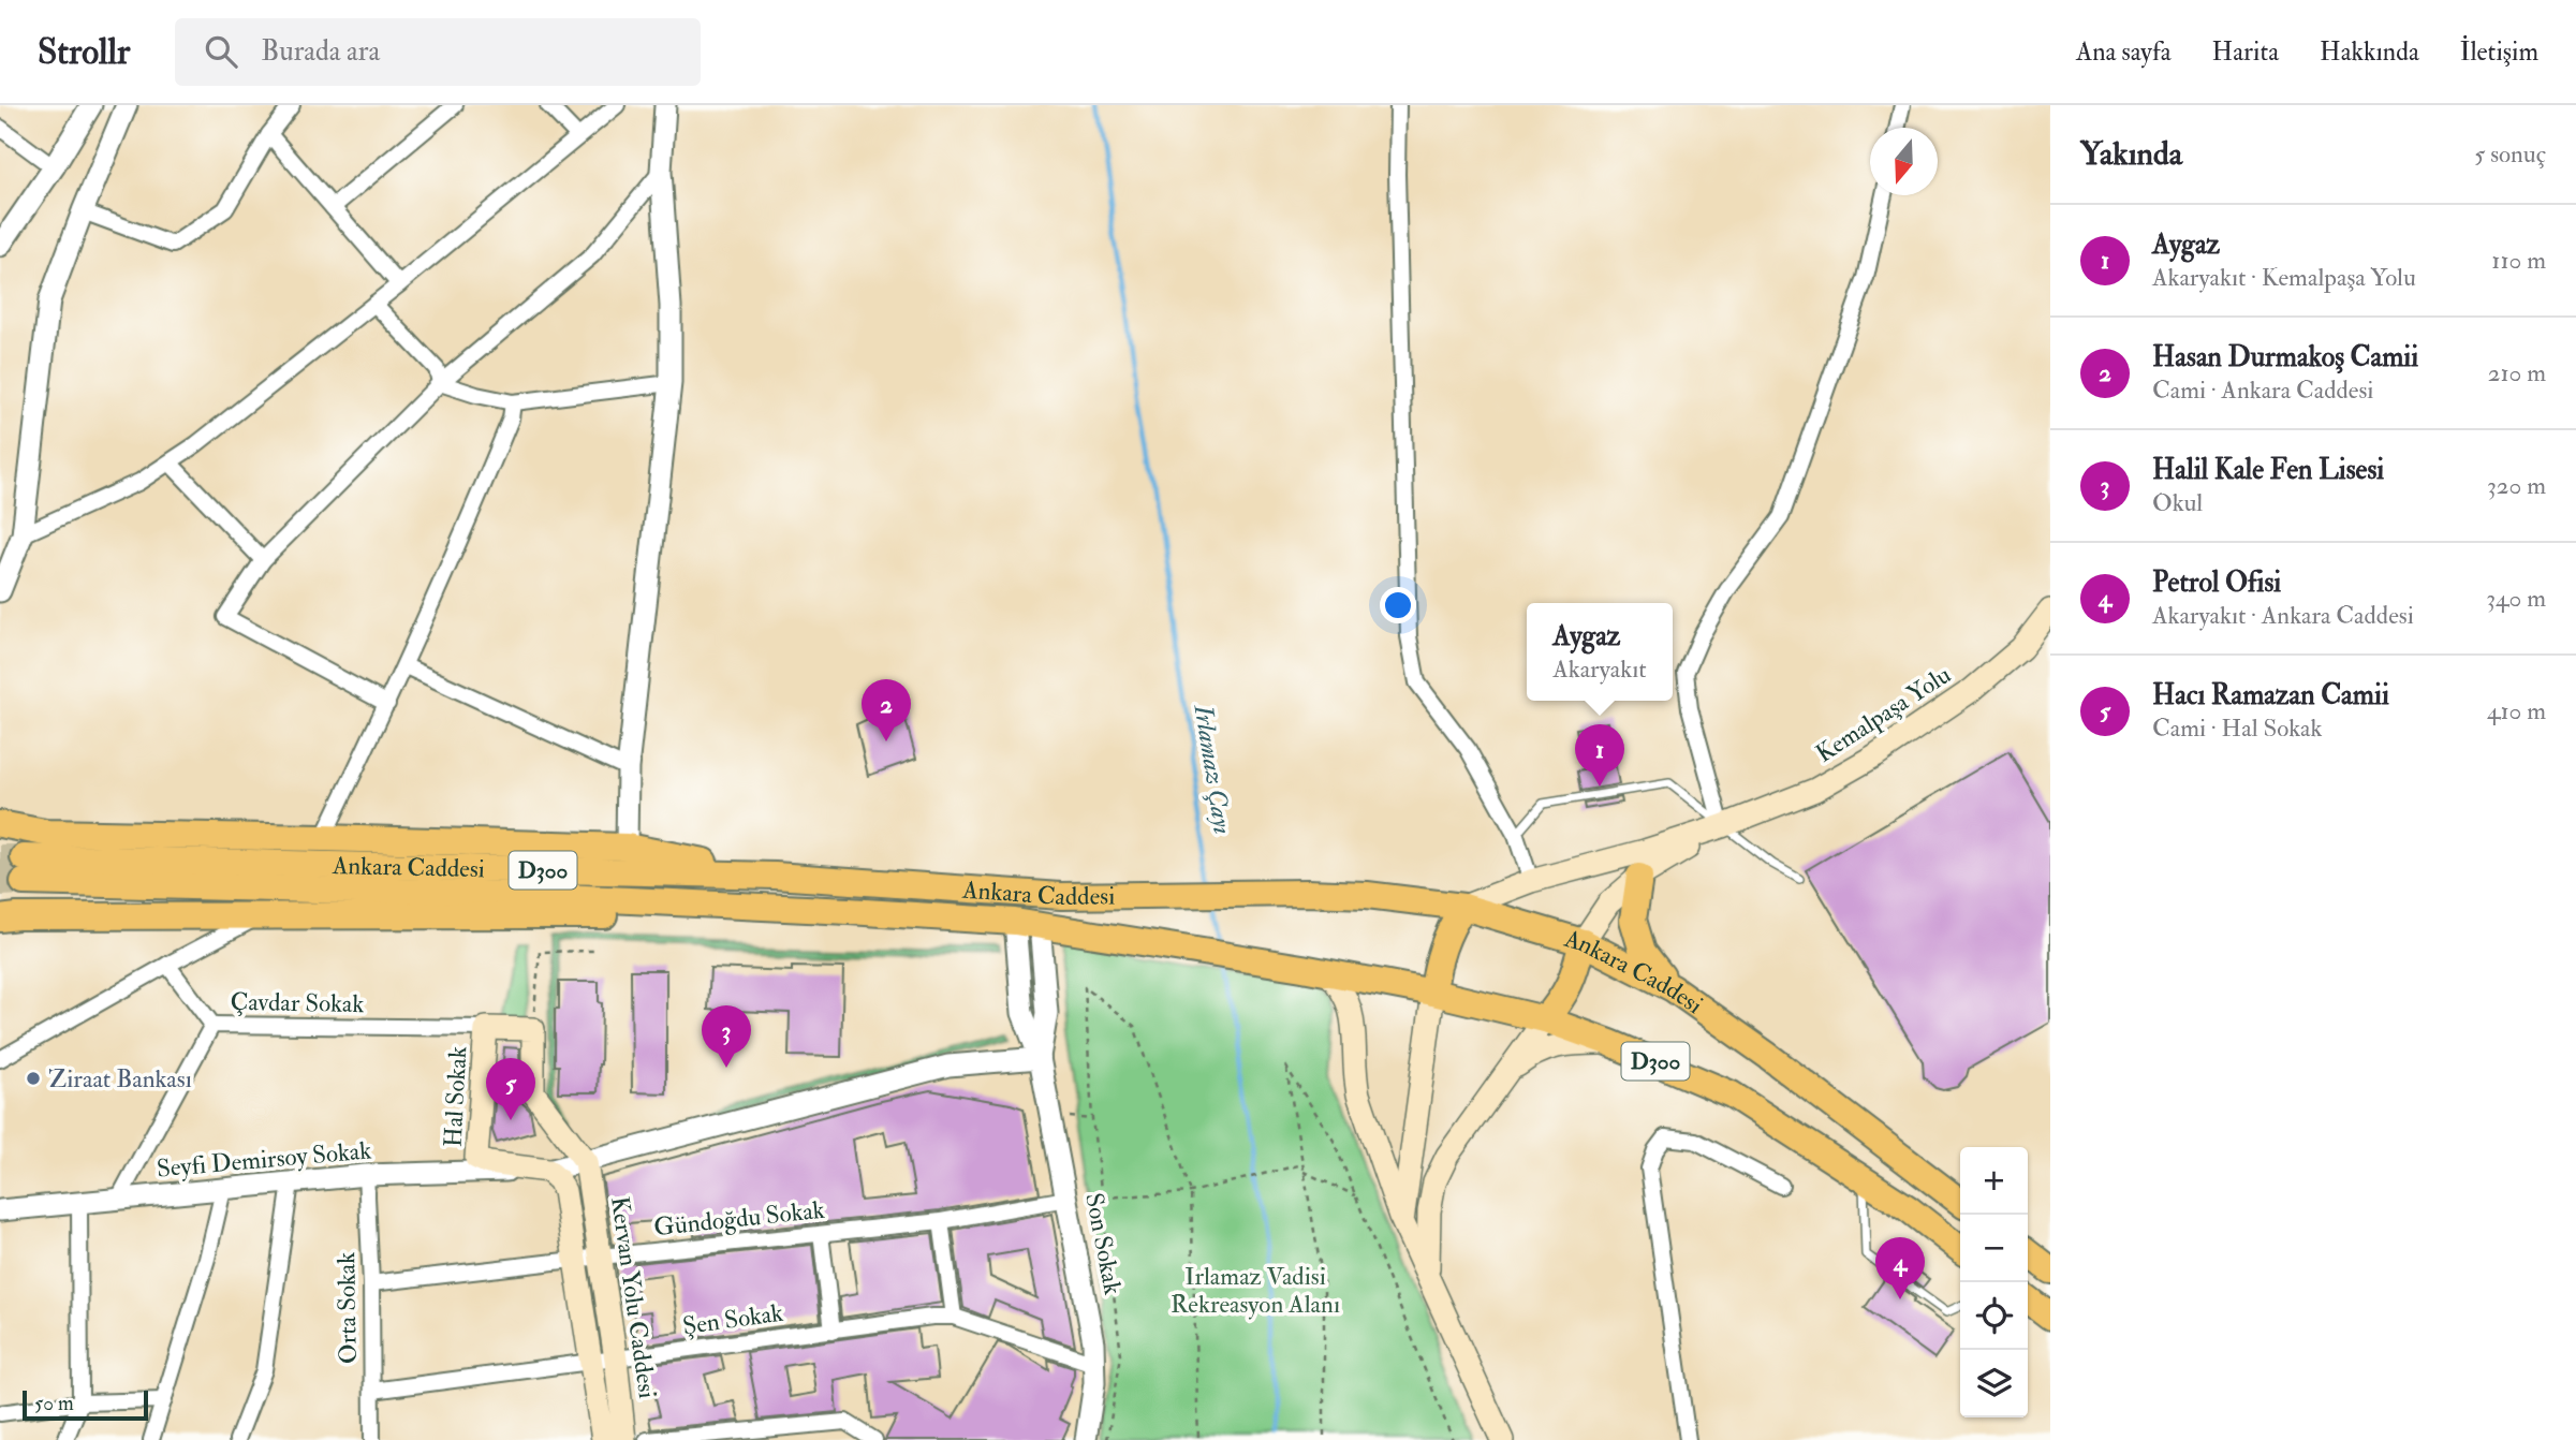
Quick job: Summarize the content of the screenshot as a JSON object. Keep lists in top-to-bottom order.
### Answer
{
  "streets": {
    "highway": ["Ankara Caddesi", "D300"],
    "main road": ["Kemalpaşa Yolu", "Hal Sokak", "Kervan Yolu Caddesi"],
    "street": [
      "Çavdar Sokak",
      "Seyfi Demirsoy Sokak",
      "Gündoğdu Sokak",
      "Son Sokak",
      "Orta Sokak",
      "Şen Sokak"
    ]
  },
  "crossings": [
    ["Kemalpaşa Yolu", "Ankara Caddesi"],
    ["Ankara Caddesi", "Son Sokak"],
    ["Çavdar Sokak", "Hal Sokak"],
    ["Çavdar Sokak", "Seyfi Demirsoy Sokak"],
    ["Hal Sokak", "Seyfi Demirsoy Sokak"],
    ["Seyfi Demirsoy Sokak", "Son Sokak"],
    ["Seyfi Demirsoy Sokak", "Kervan Yolu Caddesi"],
    ["Seyfi Demirsoy Sokak", "Orta Sokak"],
    ["Gündoğdu Sokak", "Son Sokak"],
    ["Gündoğdu Sokak", "Kervan Yolu Caddesi"],
    ["Gündoğdu Sokak", "Orta Sokak"],
    ["Son Sokak", "Şen Sokak"],
    ["Kervan Yolu Caddesi", "Şen Sokak"],
    ["Orta Sokak", "Şen Sokak"]
  ],
  "water": ["Irlamaz Çayı"],
  "parks": ["Irlamaz Vadisi Rekreasyon Alanı"],
  "places": ["Ziraat Bankası"],
  "scale_bar": "50 m",
  "north": "bottom",
  "page": {
    "header": "Strollr",
    "search": "Burada ara",
    "nav": [
      "Ana sayfa",
      "Harita",
      "Hakkında",
      "İletişim"
    ],
    "heading": ["Yakında", "5 sonuç"],
    "list": [
      {
        "mark": "1",
        "name": "Aygaz",
        "note": "Akaryakıt · Kemalpaşa Yolu",
        "value": "110 m"
      },
      {
        "mark": "2",
        "name": "Hasan Durmakoş Camii",
        "note": "Cami · Ankara Caddesi",
        "value": "210 m"
      },
      {
        "mark": "3",
        "name": "Halil Kale Fen Lisesi",
        "note": "Okul",
        "value": "320 m"
      },
      {
        "mark": "4",
        "name": "Petrol Ofisi",
        "note": "Akaryakıt · Ankara Caddesi",
        "value": "340 m"
      },
      {
        "mark": "5",
        "name": "Hacı Ramazan Camii",
        "note": "Cami · Hal Sokak",
        "value": "410 m"
      }
    ],
    "popup": ["Aygaz", "Akaryakıt"],
    "pins": [
      "2",
      "1",
      "3",
      "5",
      "4"
    ],
    "map_buttons": ["+", "−"],
    "scale": "50 m"
  }
}
